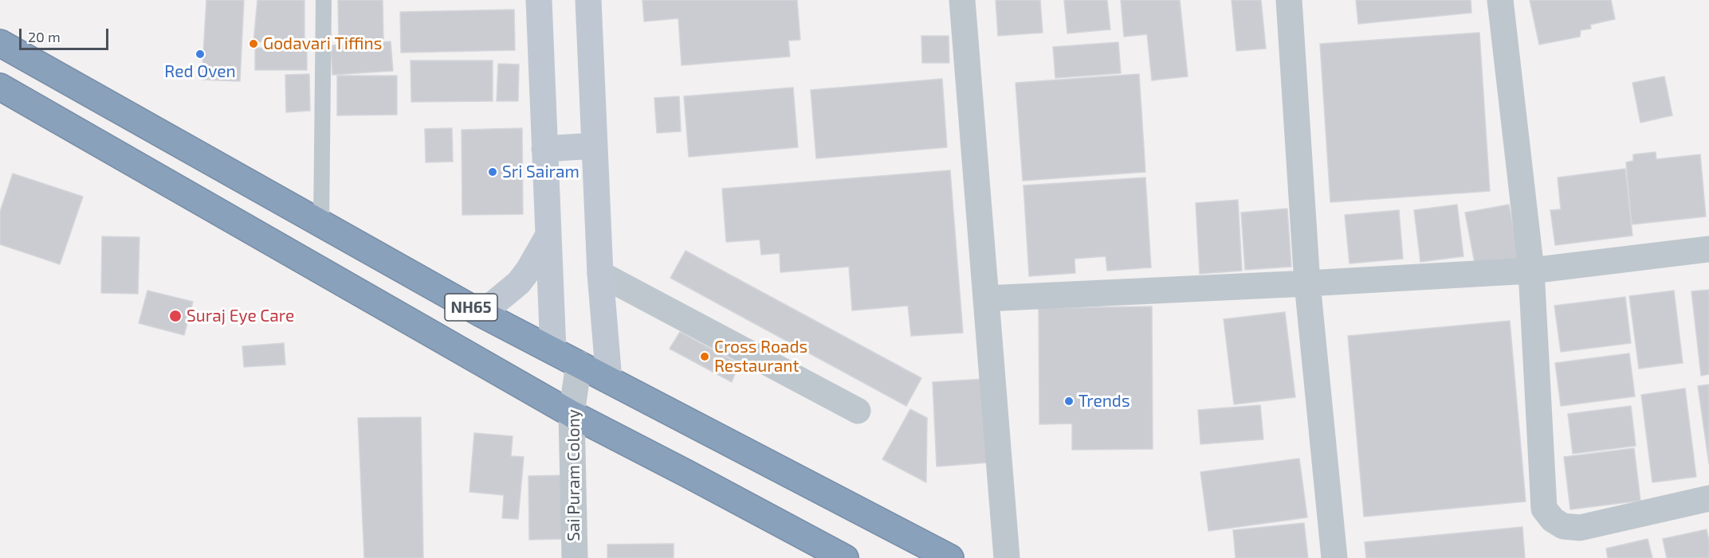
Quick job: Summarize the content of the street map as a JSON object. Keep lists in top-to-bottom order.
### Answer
{
  "streets": {
    "highway": ["NH65"],
    "street": ["Sai Puram Colony"]
  },
  "crossings": [
    ["NH65", "Sai Puram Colony"]
  ],
  "places": [
    "Godavari Tiffins",
    "Red Oven",
    "Sri Sairam",
    "Suraj Eye Care",
    "Cross Roads Restaurant",
    "Trends"
  ],
  "scale_bar": "20 m"
}
